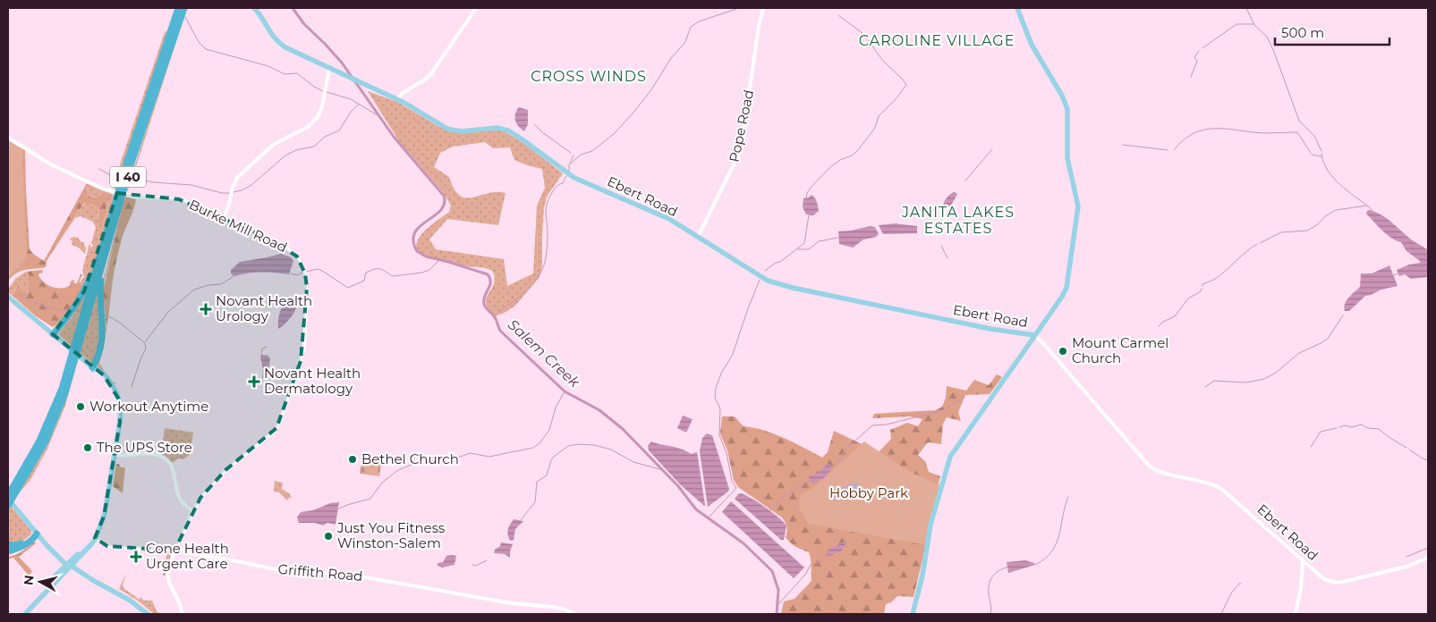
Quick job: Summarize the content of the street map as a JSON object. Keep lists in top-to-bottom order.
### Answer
{
  "streets": {
    "highway": ["I 40"],
    "main road": ["Ebert Road"],
    "street": ["Pope Road", "Burke Mill Road", "Griffith Road"]
  },
  "crossings": [
    ["Pope Road", "Ebert Road"],
    ["Burke Mill Road", "Griffith Road"]
  ],
  "districts": ["CAROLINE VILLAGE", "CROSS WINDS", "JANITA LAKES ESTATES"],
  "water": ["Salem Creek"],
  "parks": ["Hobby Park"],
  "places": {
    "health": ["Novant Health Urology", "Novant Health Dermatology", "Cone Health Urgent Care"],
    "other": [
      "Mount Carmel Church",
      "Workout Anytime",
      "The UPS Store",
      "Bethel Church",
      "Just You Fitness Winston-Salem"
    ]
  },
  "scale_bar": "500 m",
  "north": "left"
}
